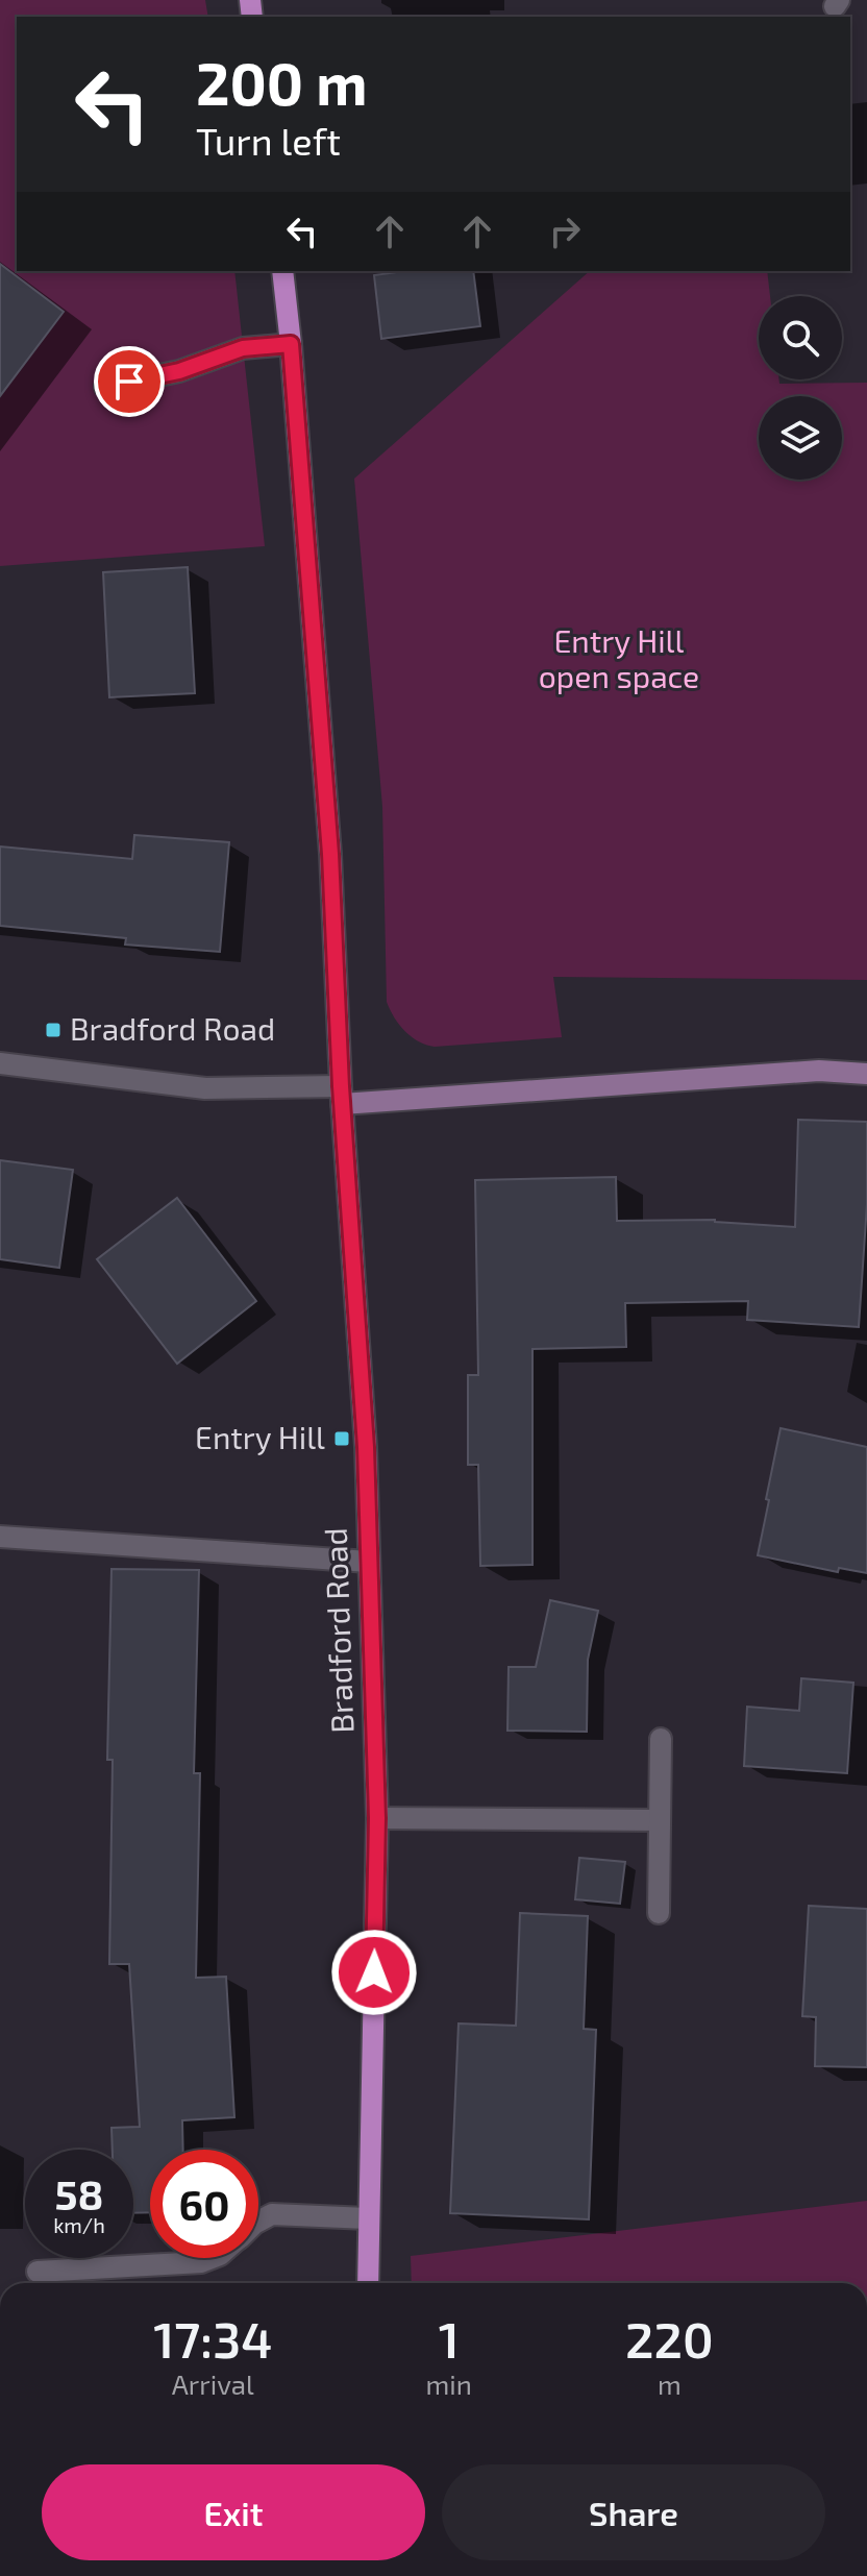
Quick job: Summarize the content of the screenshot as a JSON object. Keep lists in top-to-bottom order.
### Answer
{
  "streets": {
    "main road": ["Bradford Road"]
  },
  "parks": ["Entry Hill open space"],
  "places": {
    "transit": ["Bradford Road", "Entry Hill"]
  },
  "page": {
    "turn": ["200 m", "Turn left"],
    "speed": "58 km/h",
    "limit": "60",
    "eta": [
      "17:34",
      "Arrival",
      "1",
      "min",
      "220",
      "m"
    ],
    "buttons": ["Exit", "Share"]
  }
}
